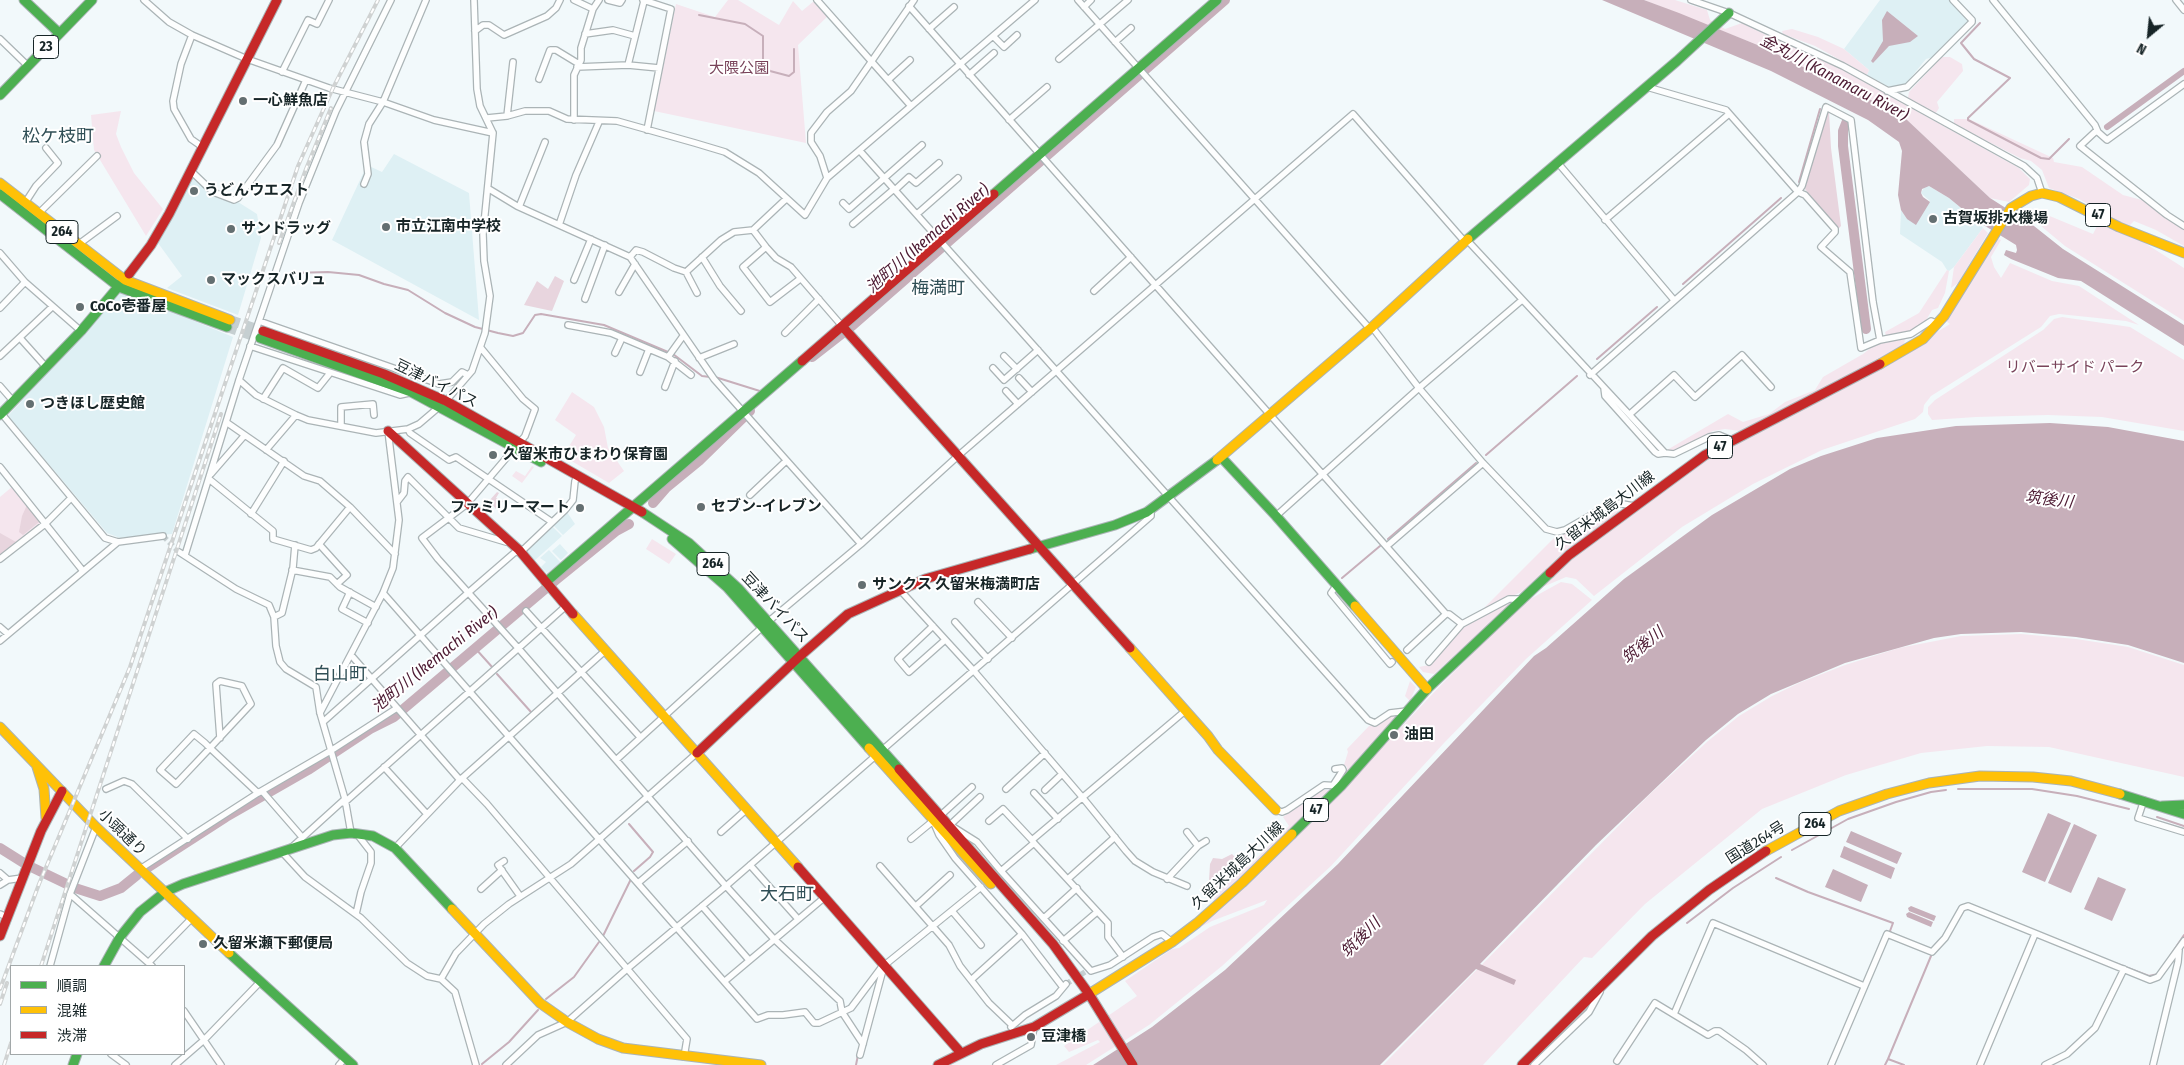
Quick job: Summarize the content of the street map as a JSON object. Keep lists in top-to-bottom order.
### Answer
{
  "streets": {
    "main road": [
      "23",
      "47",
      "264",
      "豆津バイパス",
      "久留米城島大川線",
      "小頭通り",
      "国道264号"
    ]
  },
  "crossings": [
    ["47", "久留米城島大川線"],
    ["264", "豆津バイパス"],
    ["264", "久留米城島大川線"],
    ["豆津バイパス", "久留米城島大川線"]
  ],
  "districts": [
    "松ケ枝町",
    "梅満町",
    "白山町",
    "大石町"
  ],
  "water": ["金丸川 (Kanamaru River)", "池町川 (Ikemachi River)", "筑後川"],
  "parks": ["大隈公園", "リバーサイド パーク"],
  "places": [
    "一心鮮魚店",
    "うどんウエスト",
    "古賀坂排水機場",
    "市立江南中学校",
    "サンドラッグ",
    "マックスバリュ",
    "CoCo壱番屋",
    "つきほし歴史館",
    "久留米市ひまわり保育園",
    "セブン-イレブン",
    "ファミリーマート",
    "サンクス 久留米梅満町店",
    "油田",
    "久留米瀬下郵便局",
    "豆津橋"
  ],
  "legend": ["順調", "混雑", "渋滞"],
  "north": "bottom left"
}
